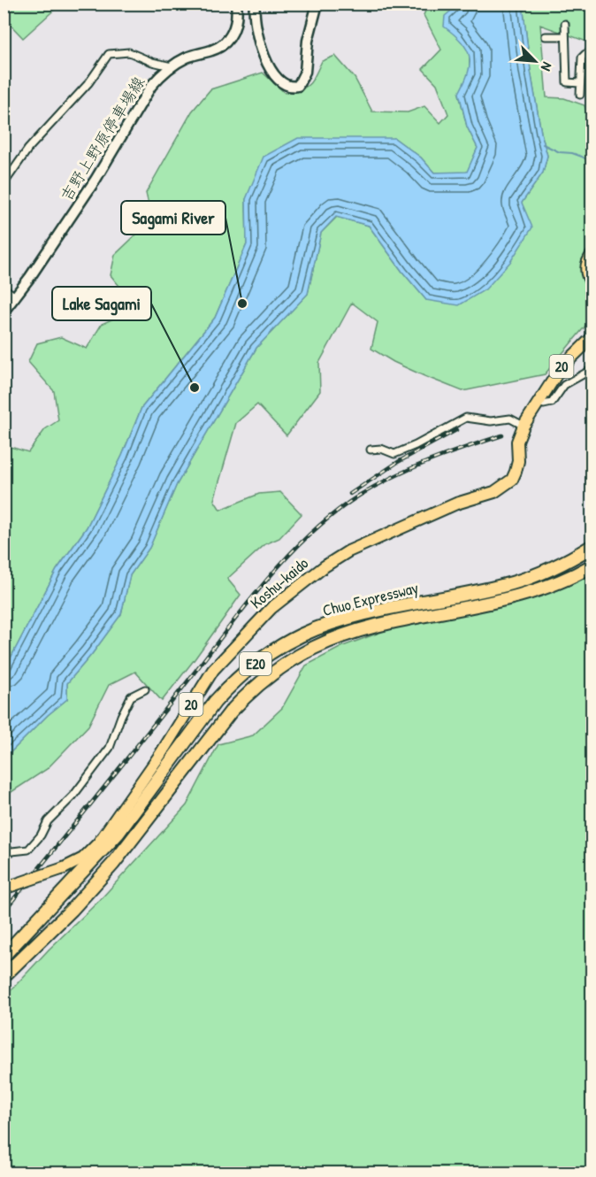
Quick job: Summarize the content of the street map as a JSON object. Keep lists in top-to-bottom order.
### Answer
{
  "streets": {
    "highway": [
      "20",
      "Koshu-kaido",
      "Chuo Expressway",
      "E20"
    ],
    "main road": ["吉野上野原停車場線"]
  },
  "places": ["Sagami River", "Lake Sagami"],
  "north": "bottom right"
}
